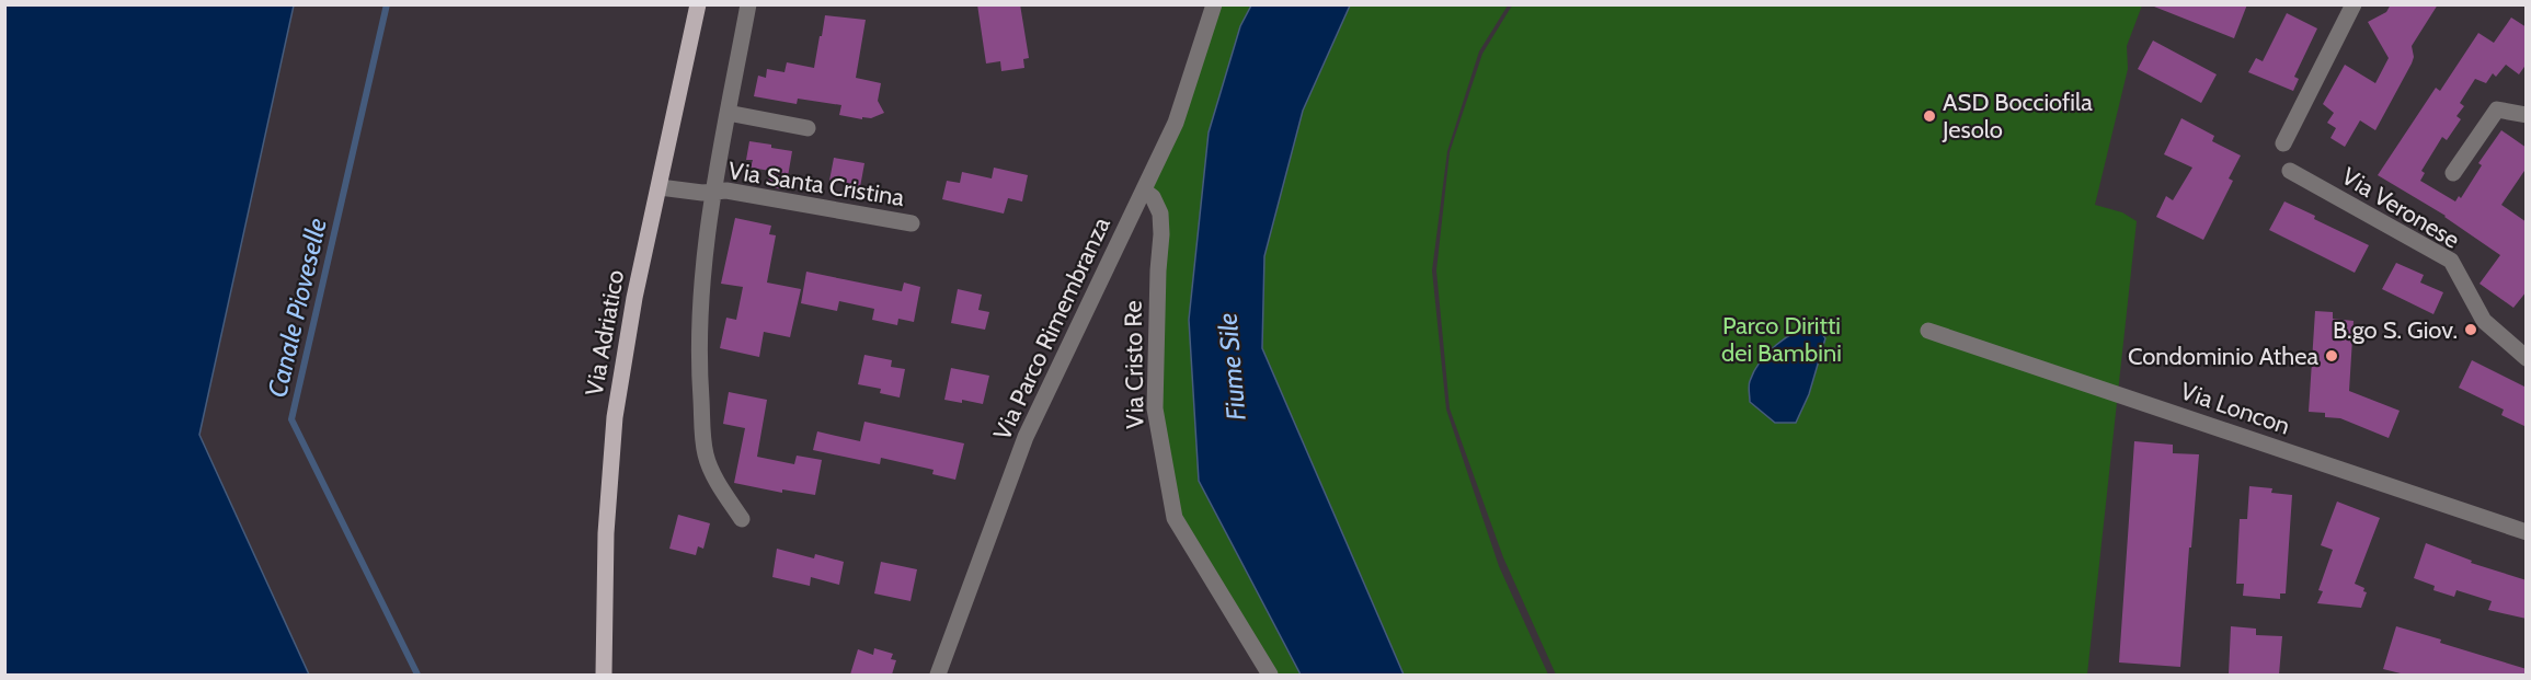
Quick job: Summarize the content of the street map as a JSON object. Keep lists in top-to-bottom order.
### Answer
{
  "streets": {
    "main road": ["Via Adriatico"],
    "street": [
      "Via Santa Cristina",
      "Via Veronese",
      "Via Parco Rimembranza",
      "Via Cristo Re",
      "Via Loncon"
    ]
  },
  "crossings": [
    ["Via Santa Cristina", "Via Adriatico"],
    ["Via Parco Rimembranza", "Via Cristo Re"]
  ],
  "water": ["Canale Pioveselle", "Fiume Sile"],
  "parks": ["Parco Diritti dei Bambini"],
  "places": ["ASD Bocciofila Jesolo", "B.go S. Giov.", "Condominio Athea"]
}
